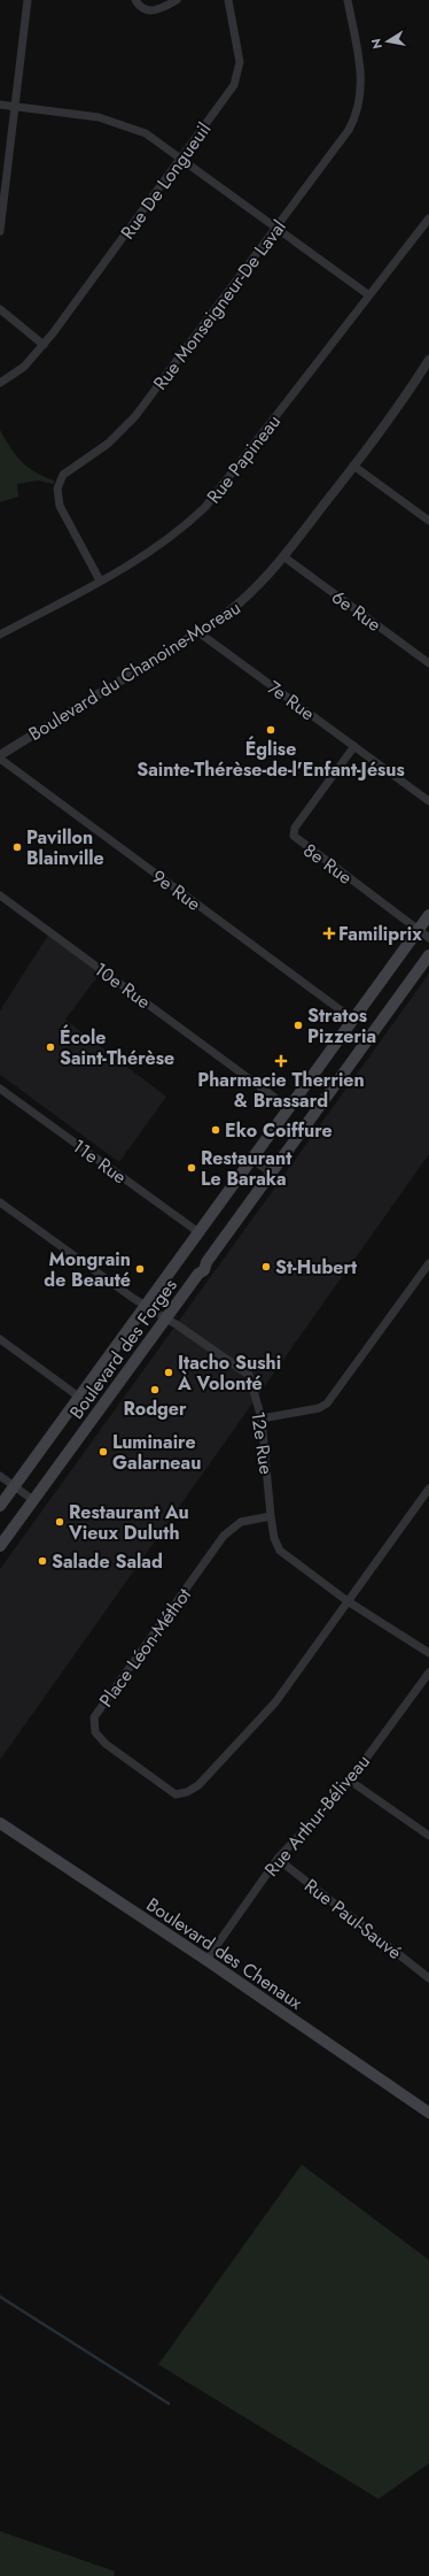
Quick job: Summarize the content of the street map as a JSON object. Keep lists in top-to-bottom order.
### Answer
{
  "streets": {
    "main road": ["Boulevard des Forges", "Boulevard des Chenaux"],
    "street": [
      "Rue De Longueuil",
      "Rue Monseigneur-De Laval",
      "Rue Papineau",
      "6e Rue",
      "Boulevard du Chanoine-Moreau",
      "7e Rue",
      "8e Rue",
      "9e Rue",
      "10e Rue",
      "11e Rue",
      "12e Rue",
      "Place Léon-Méthot",
      "Rue Arthur-Béliveau",
      "Rue Paul-Sauvé"
    ]
  },
  "crossings": [
    ["Rue Monseigneur-De Laval", "Rue Papineau"],
    ["6e Rue", "Boulevard du Chanoine-Moreau"],
    ["Boulevard du Chanoine-Moreau", "7e Rue"],
    ["7e Rue", "8e Rue"],
    ["8e Rue", "Boulevard des Forges"],
    ["9e Rue", "Boulevard des Forges"],
    ["10e Rue", "Boulevard des Forges"],
    ["11e Rue", "Boulevard des Forges"],
    ["Boulevard des Forges", "12e Rue"],
    ["12e Rue", "Place Léon-Méthot"],
    ["Rue Arthur-Béliveau", "Rue Paul-Sauvé"],
    ["Rue Arthur-Béliveau", "Boulevard des Chenaux"]
  ],
  "places": {
    "other": [
      "Église Sainte-Thérèse-de-l'Enfant-Jésus",
      "Pavillon Blainville",
      "Stratos Pizzeria",
      "École Saint-Thérèse",
      "Eko Coiffure",
      "Restaurant Le Baraka",
      "St-Hubert",
      "Mongrain de Beauté",
      "Itacho Sushi À Volonté",
      "Rodger",
      "Luminaire Galarneau",
      "Restaurant Au Vieux Duluth",
      "Salade Salad"
    ],
    "health": ["Familiprix", "Pharmacie Therrien & Brassard"]
  },
  "north": "left"
}
